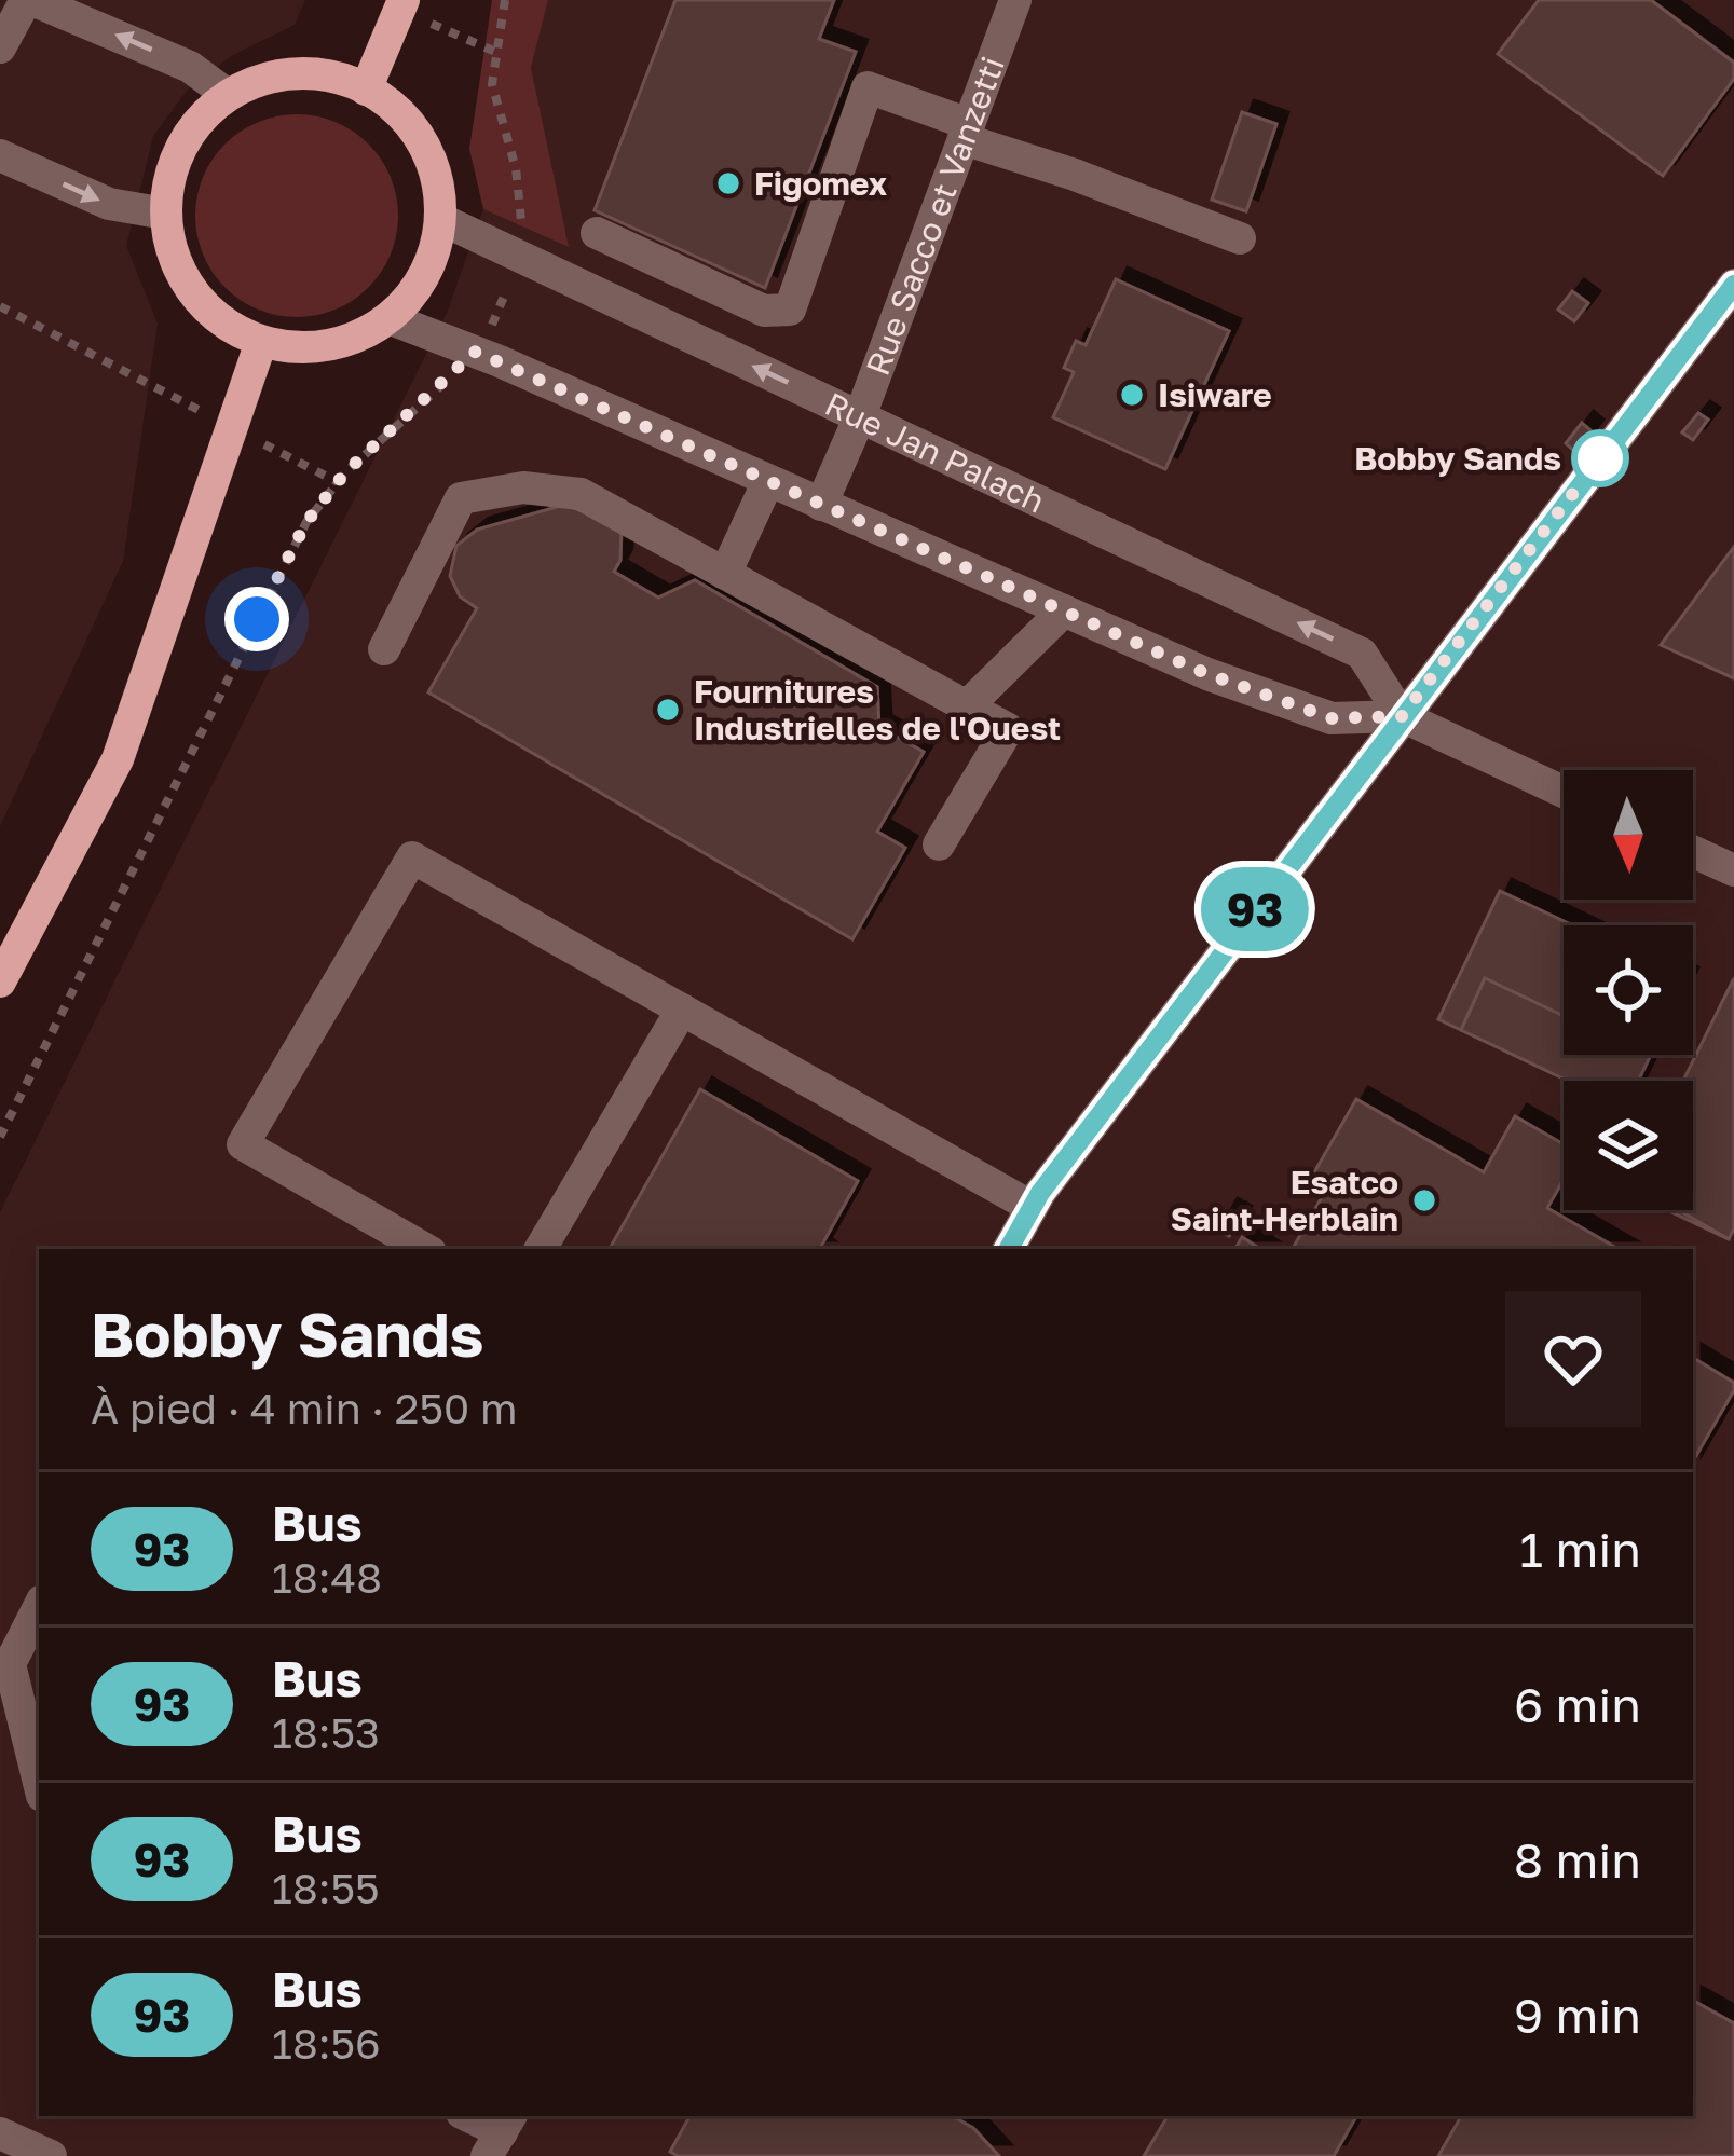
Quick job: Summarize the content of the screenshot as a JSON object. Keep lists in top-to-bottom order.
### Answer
{
  "streets": {
    "street": ["Rue Sacco et Vanzetti", "Rue Jan Palach"]
  },
  "crossings": [
    ["Rue Sacco et Vanzetti", "Rue Jan Palach"]
  ],
  "places": [
    "Figomex",
    "Isiware",
    "Bobby Sands",
    "Fournitures Industrielles de l'Ouest",
    "Esatco Saint-Herblain"
  ],
  "lines": ["bus line 93"],
  "north": "bottom",
  "page": {
    "on_map": "93",
    "heading": ["Bobby Sands", "À pied · 4 min · 250 m"],
    "list": [
      {
        "mark": "93",
        "name": "Bus",
        "note": "18:48",
        "value": "1 min"
      },
      {
        "mark": "93",
        "name": "Bus",
        "note": "18:53",
        "value": "6 min"
      },
      {
        "mark": "93",
        "name": "Bus",
        "note": "18:55",
        "value": "8 min"
      },
      {
        "mark": "93",
        "name": "Bus",
        "note": "18:56",
        "value": "9 min"
      }
    ]
  }
}
